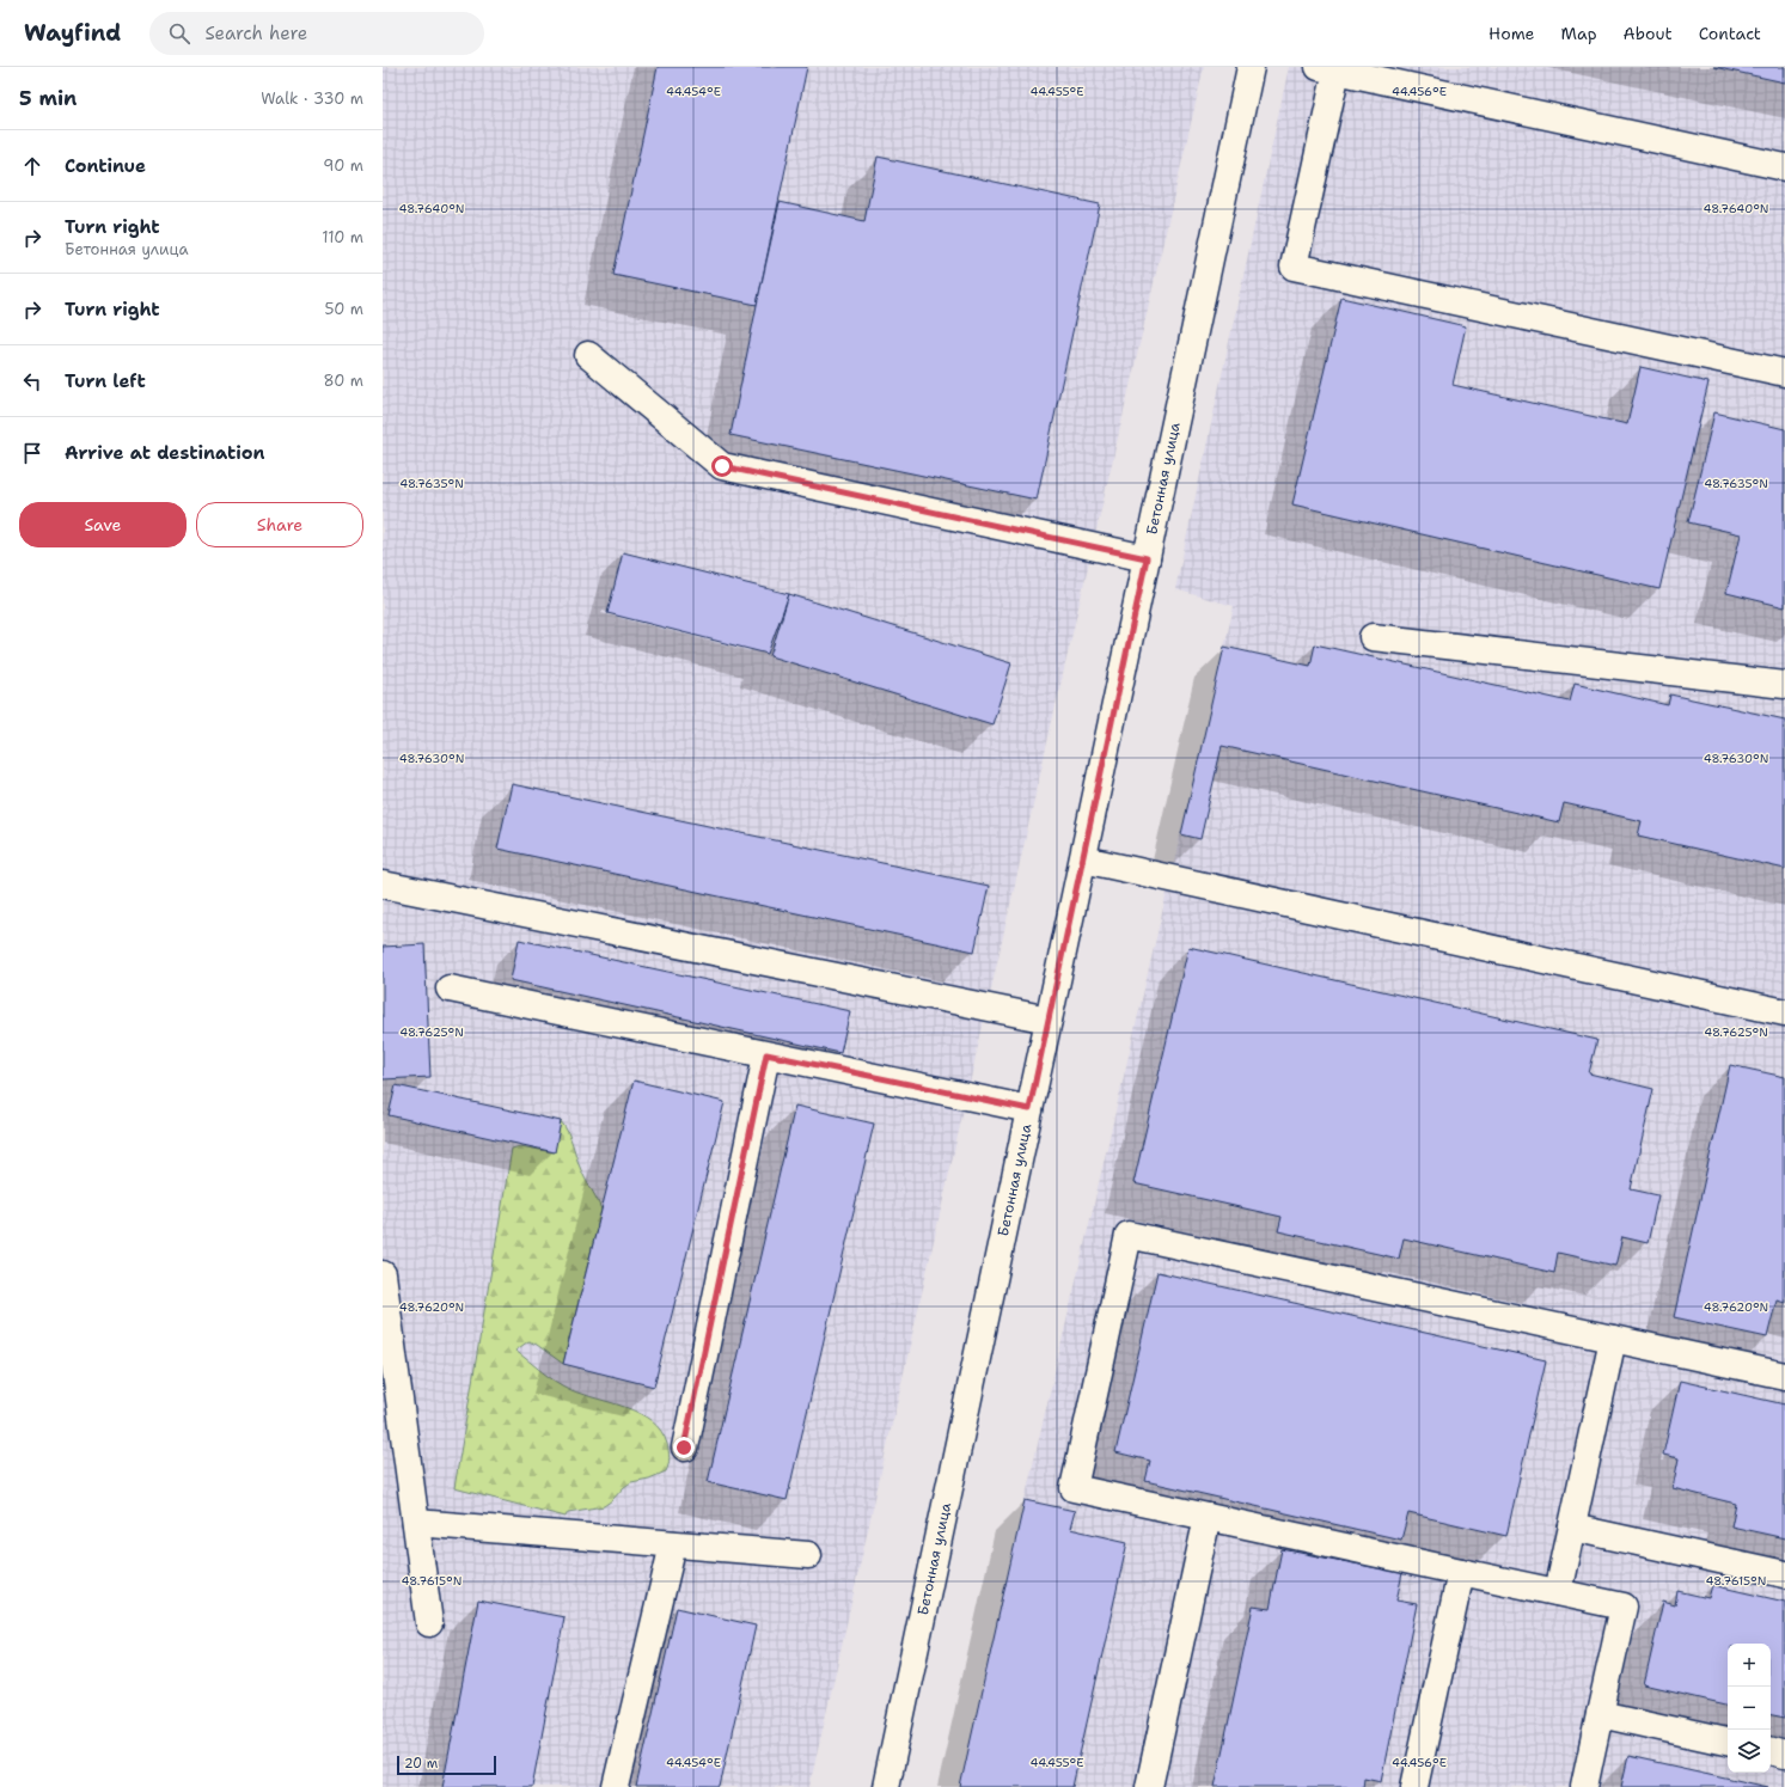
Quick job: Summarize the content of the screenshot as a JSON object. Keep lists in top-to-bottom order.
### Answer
{
  "streets": {
    "street": ["Бетонная улица"]
  },
  "scale_bar": "20 m",
  "page": {
    "header": "Wayfind",
    "search": "Search here",
    "nav": [
      "Home",
      "Map",
      "About",
      "Contact"
    ],
    "heading": ["5 min", "Walk · 330 m"],
    "list": [
      ["Continue", "90 m"],
      ["Turn right", "Бетонная улица", "110 m"],
      ["Turn right", "50 m"],
      ["Turn left", "80 m"],
      "Arrive at destination"
    ],
    "buttons": ["Save", "Share"],
    "map_buttons": ["+", "−"],
    "scale": "20 m"
  },
  "coordinates": [
    "44.454°E",
    "44.455°E",
    "44.456°E",
    "48.7640°N",
    "48.7635°N",
    "48.7630°N",
    "48.7625°N",
    "48.7620°N",
    "48.7615°N"
  ]
}
